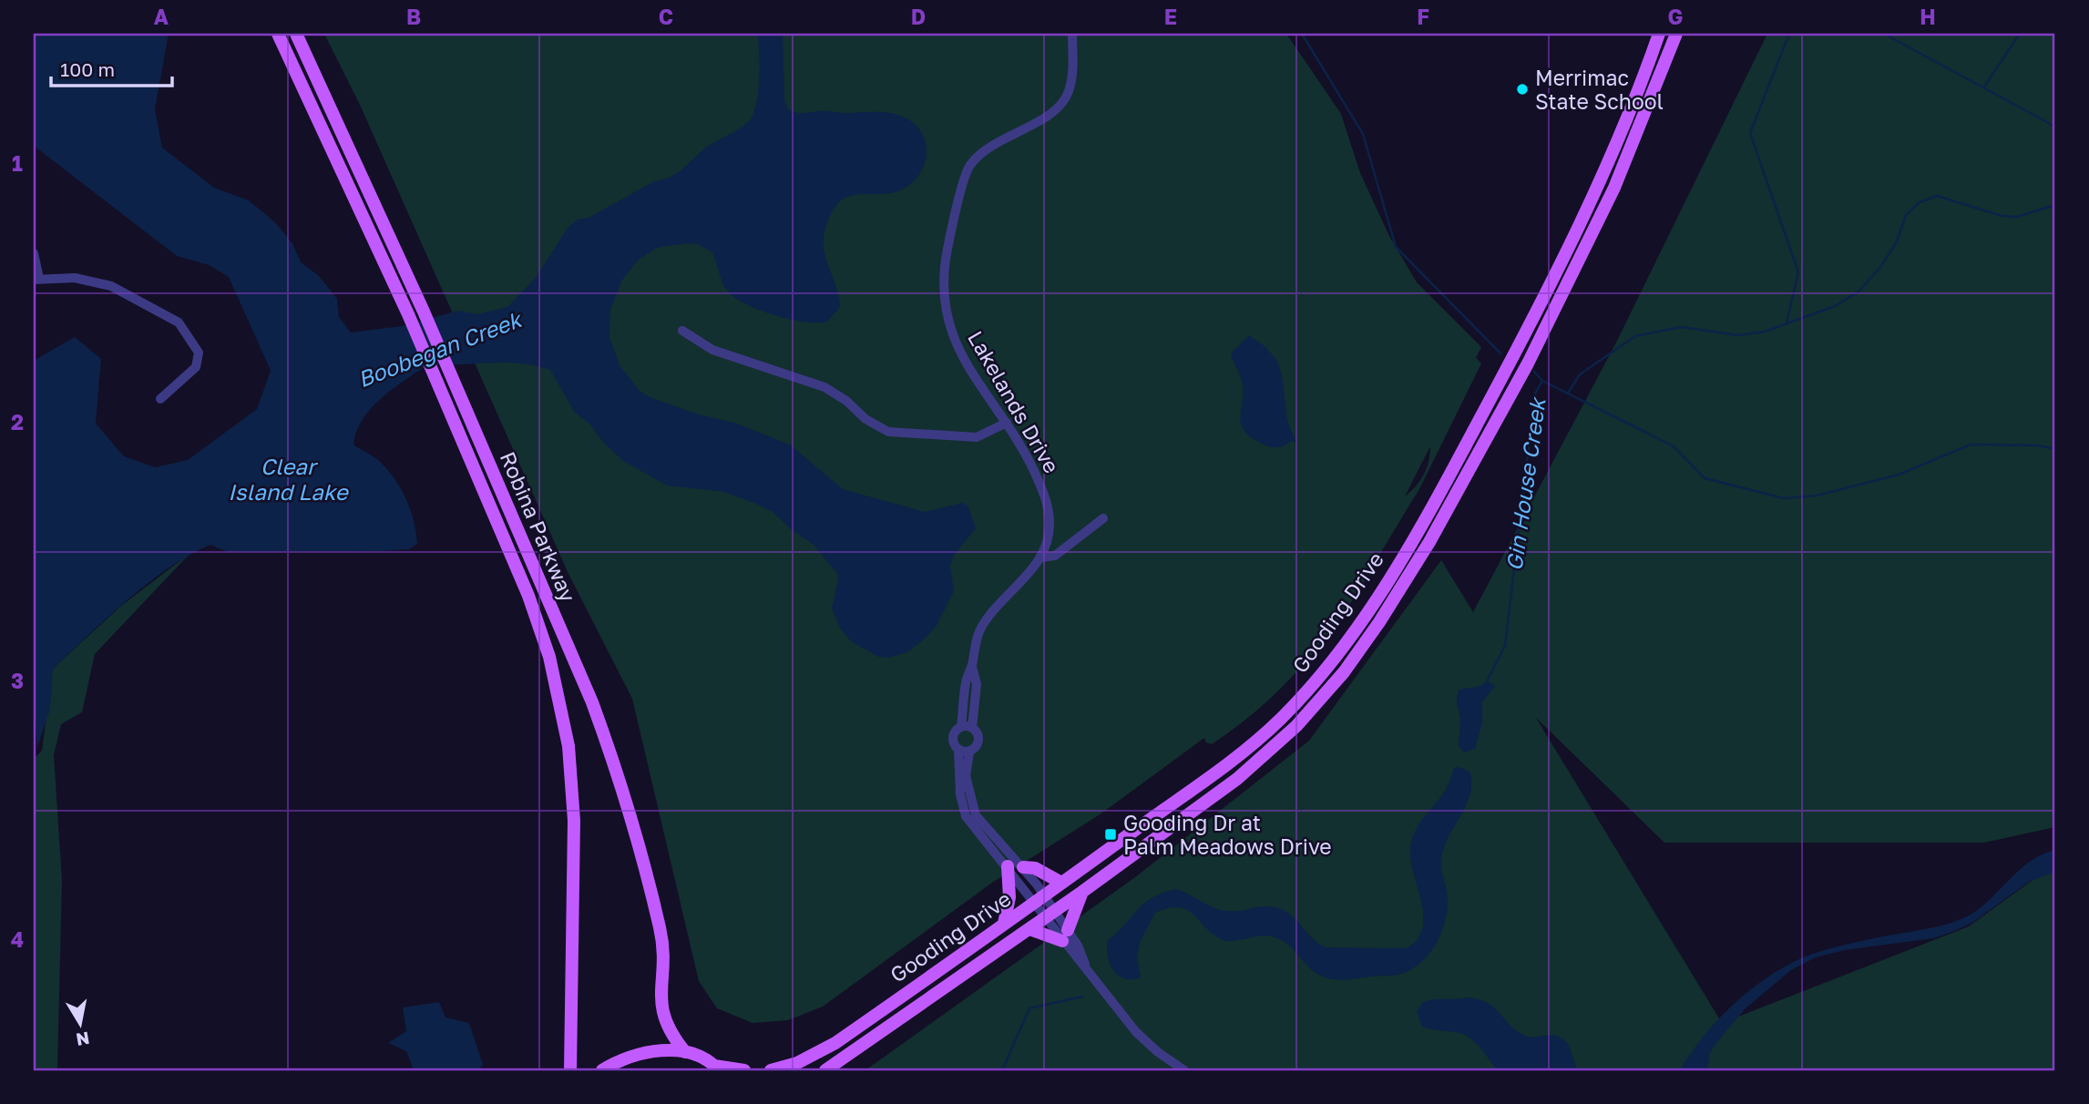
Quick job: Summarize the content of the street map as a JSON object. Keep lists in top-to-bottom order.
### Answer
{
  "streets": {
    "main road": ["Robina Parkway", "Gooding Drive"],
    "street": ["Lakelands Drive"]
  },
  "water": ["Boobegan Creek", "Clear Island Lake", "Gin House Creek"],
  "places": {
    "other": ["Merrimac State School"],
    "transit": ["Gooding Dr at Palm Meadows Drive"]
  },
  "scale_bar": "100 m",
  "north": "bottom",
  "grid": {
    "columns": [
      "A",
      "B",
      "C",
      "D",
      "E",
      "F",
      "G",
      "H"
    ],
    "rows": [
      "1",
      "2",
      "3",
      "4"
    ]
  }
}
